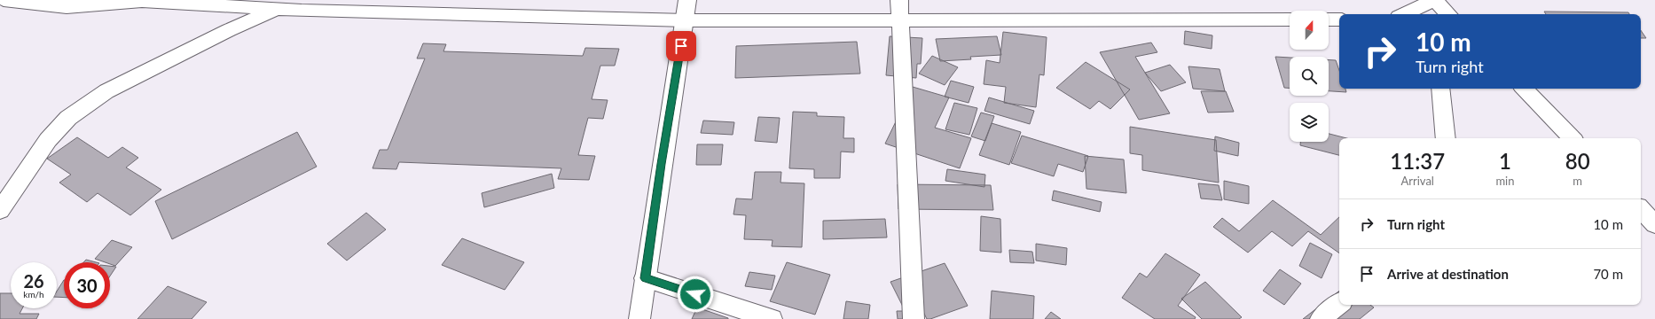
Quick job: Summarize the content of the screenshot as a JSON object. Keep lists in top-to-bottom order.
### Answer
{
  "north": "top",
  "page": {
    "turn": ["10 m", "Turn right"],
    "eta": [
      "11:37",
      "Arrival",
      "1",
      "min",
      "80",
      "m"
    ],
    "list": [
      {
        "name": "Turn right",
        "value": "10 m"
      },
      {
        "name": "Arrive at destination",
        "value": "70 m"
      }
    ],
    "speed": "26 km/h",
    "limit": "30"
  }
}
